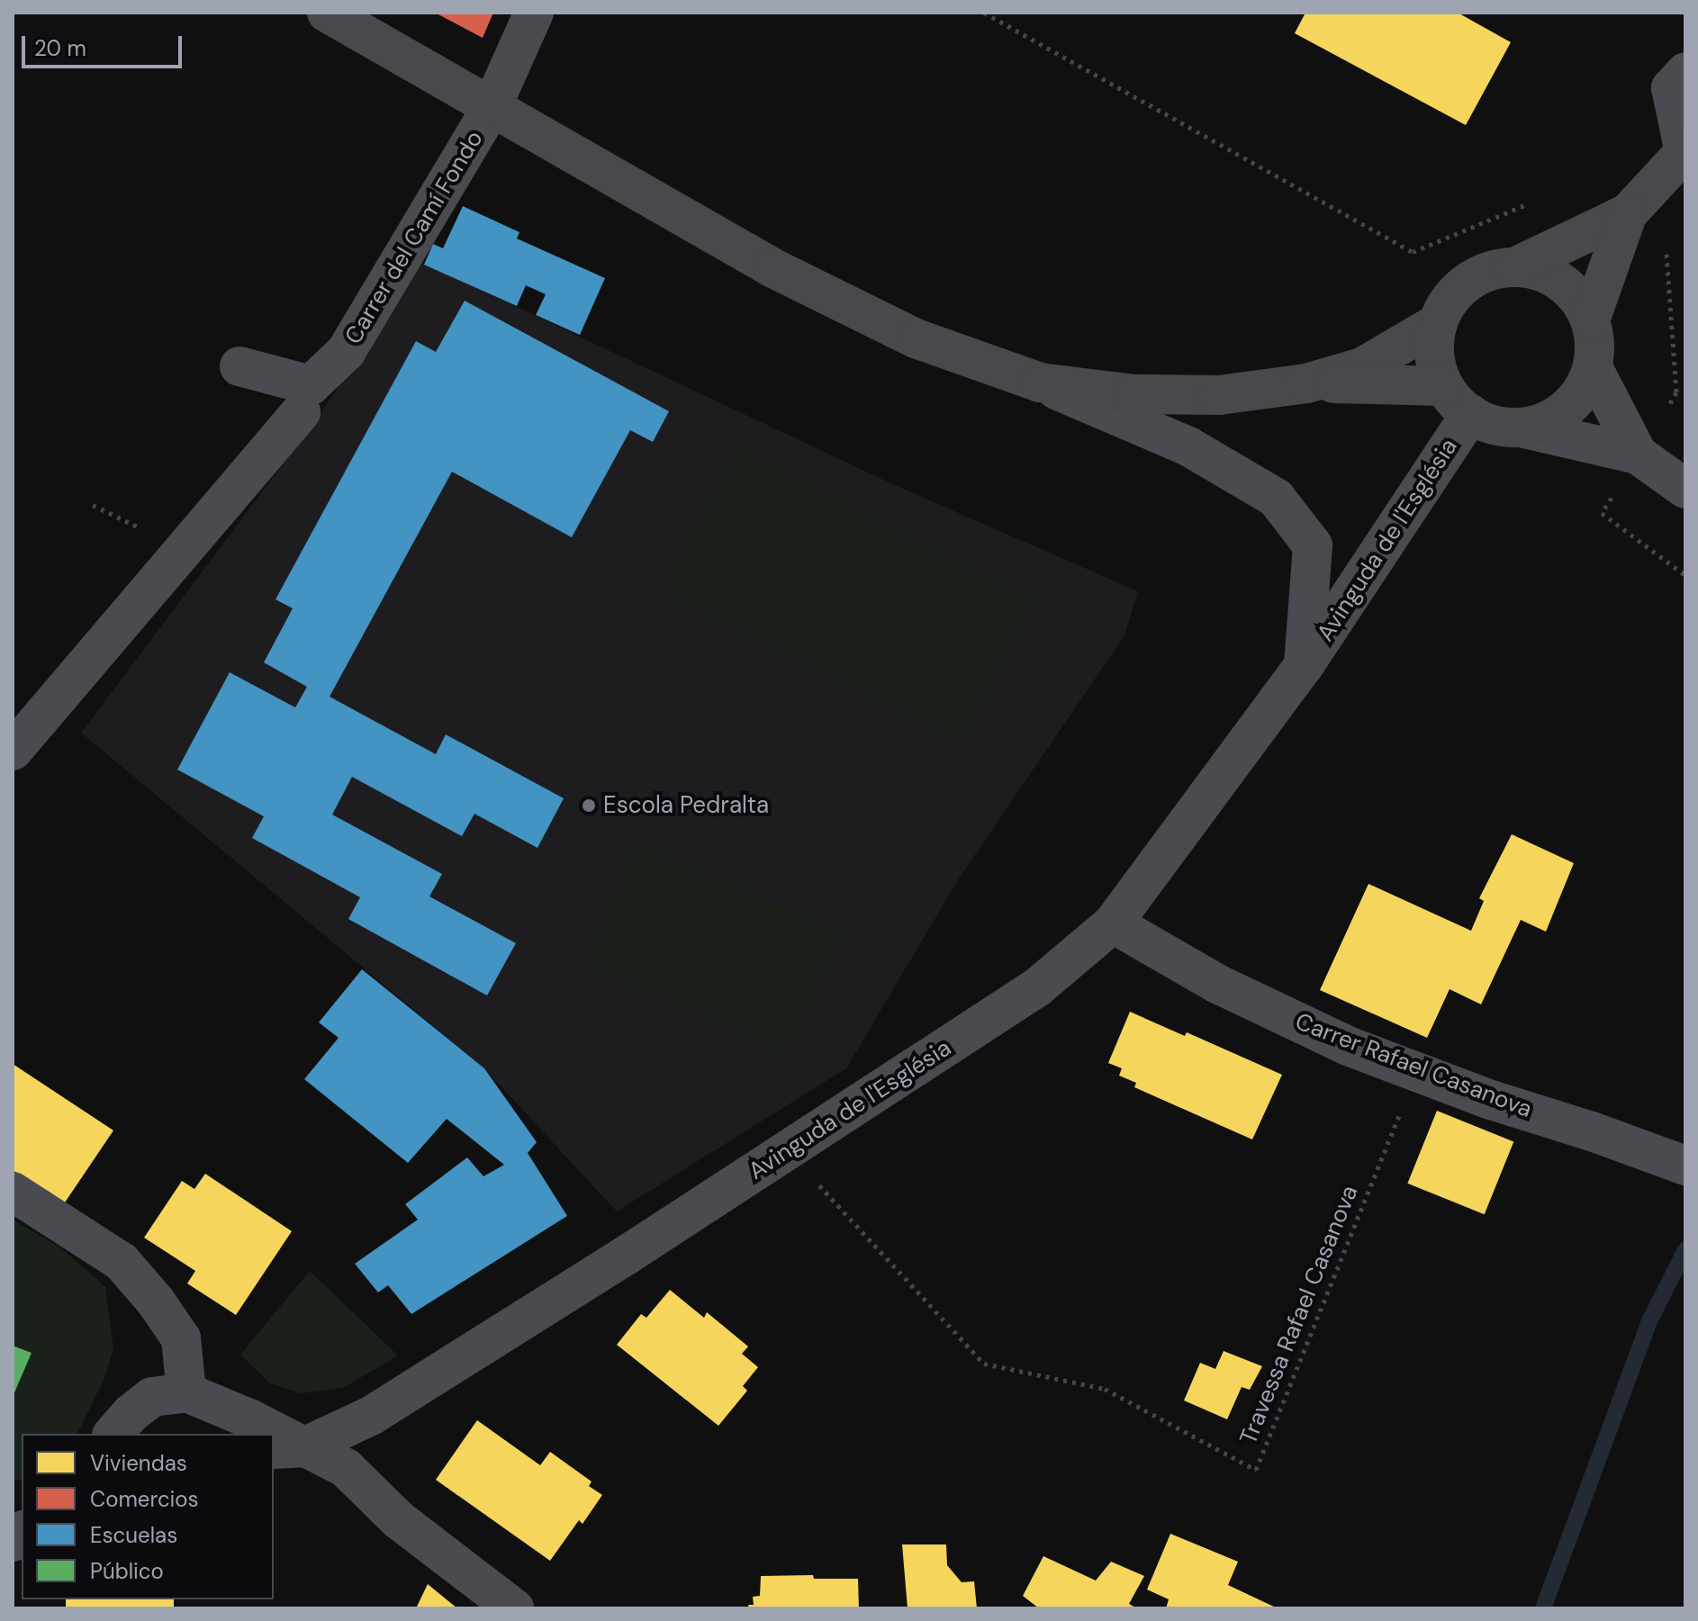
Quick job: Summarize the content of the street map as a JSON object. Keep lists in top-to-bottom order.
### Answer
{
  "streets": {
    "street": ["Carrer del Camí Fondo", "Avinguda de l'Església", "Carrer Rafael Casanova"],
    "path": ["Travessa Rafael Casanova"]
  },
  "crossings": [
    ["Avinguda de l'Església", "Carrer Rafael Casanova"],
    ["Avinguda de l'Església", "Travessa Rafael Casanova"],
    ["Carrer Rafael Casanova", "Travessa Rafael Casanova"]
  ],
  "places": ["Escola Pedralta"],
  "legend": [
    "Viviendas",
    "Comercios",
    "Escuelas",
    "Público"
  ],
  "scale_bar": "20 m"
}
